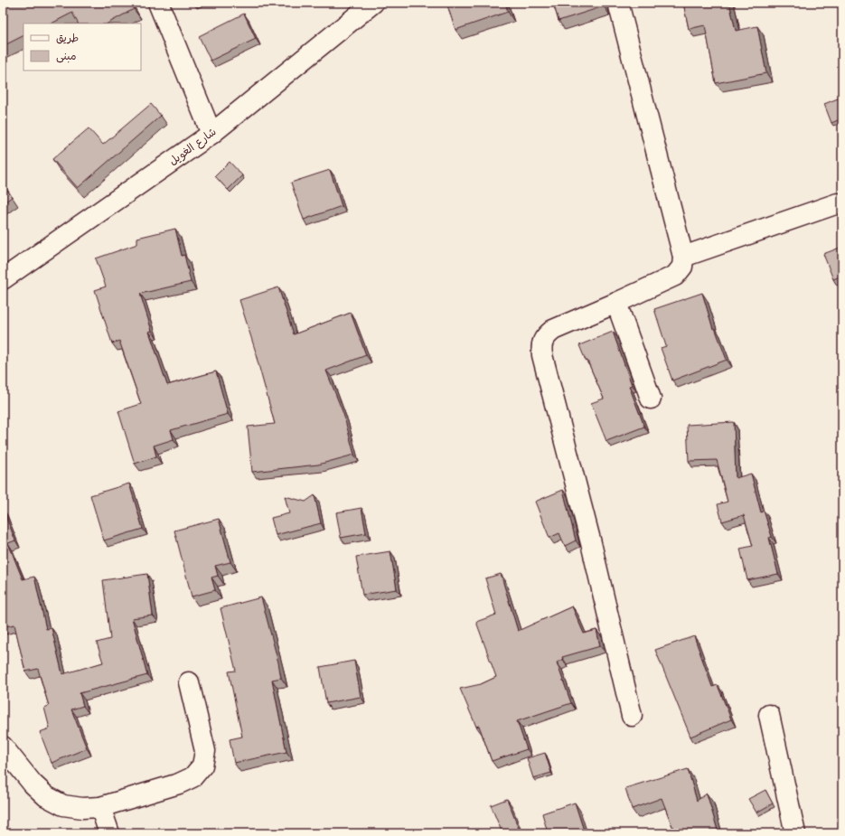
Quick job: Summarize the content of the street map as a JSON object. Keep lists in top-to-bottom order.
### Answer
{
  "streets": {
    "street": ["شارع الغويل"]
  },
  "legend": ["طريق", "مبنى"]
}
